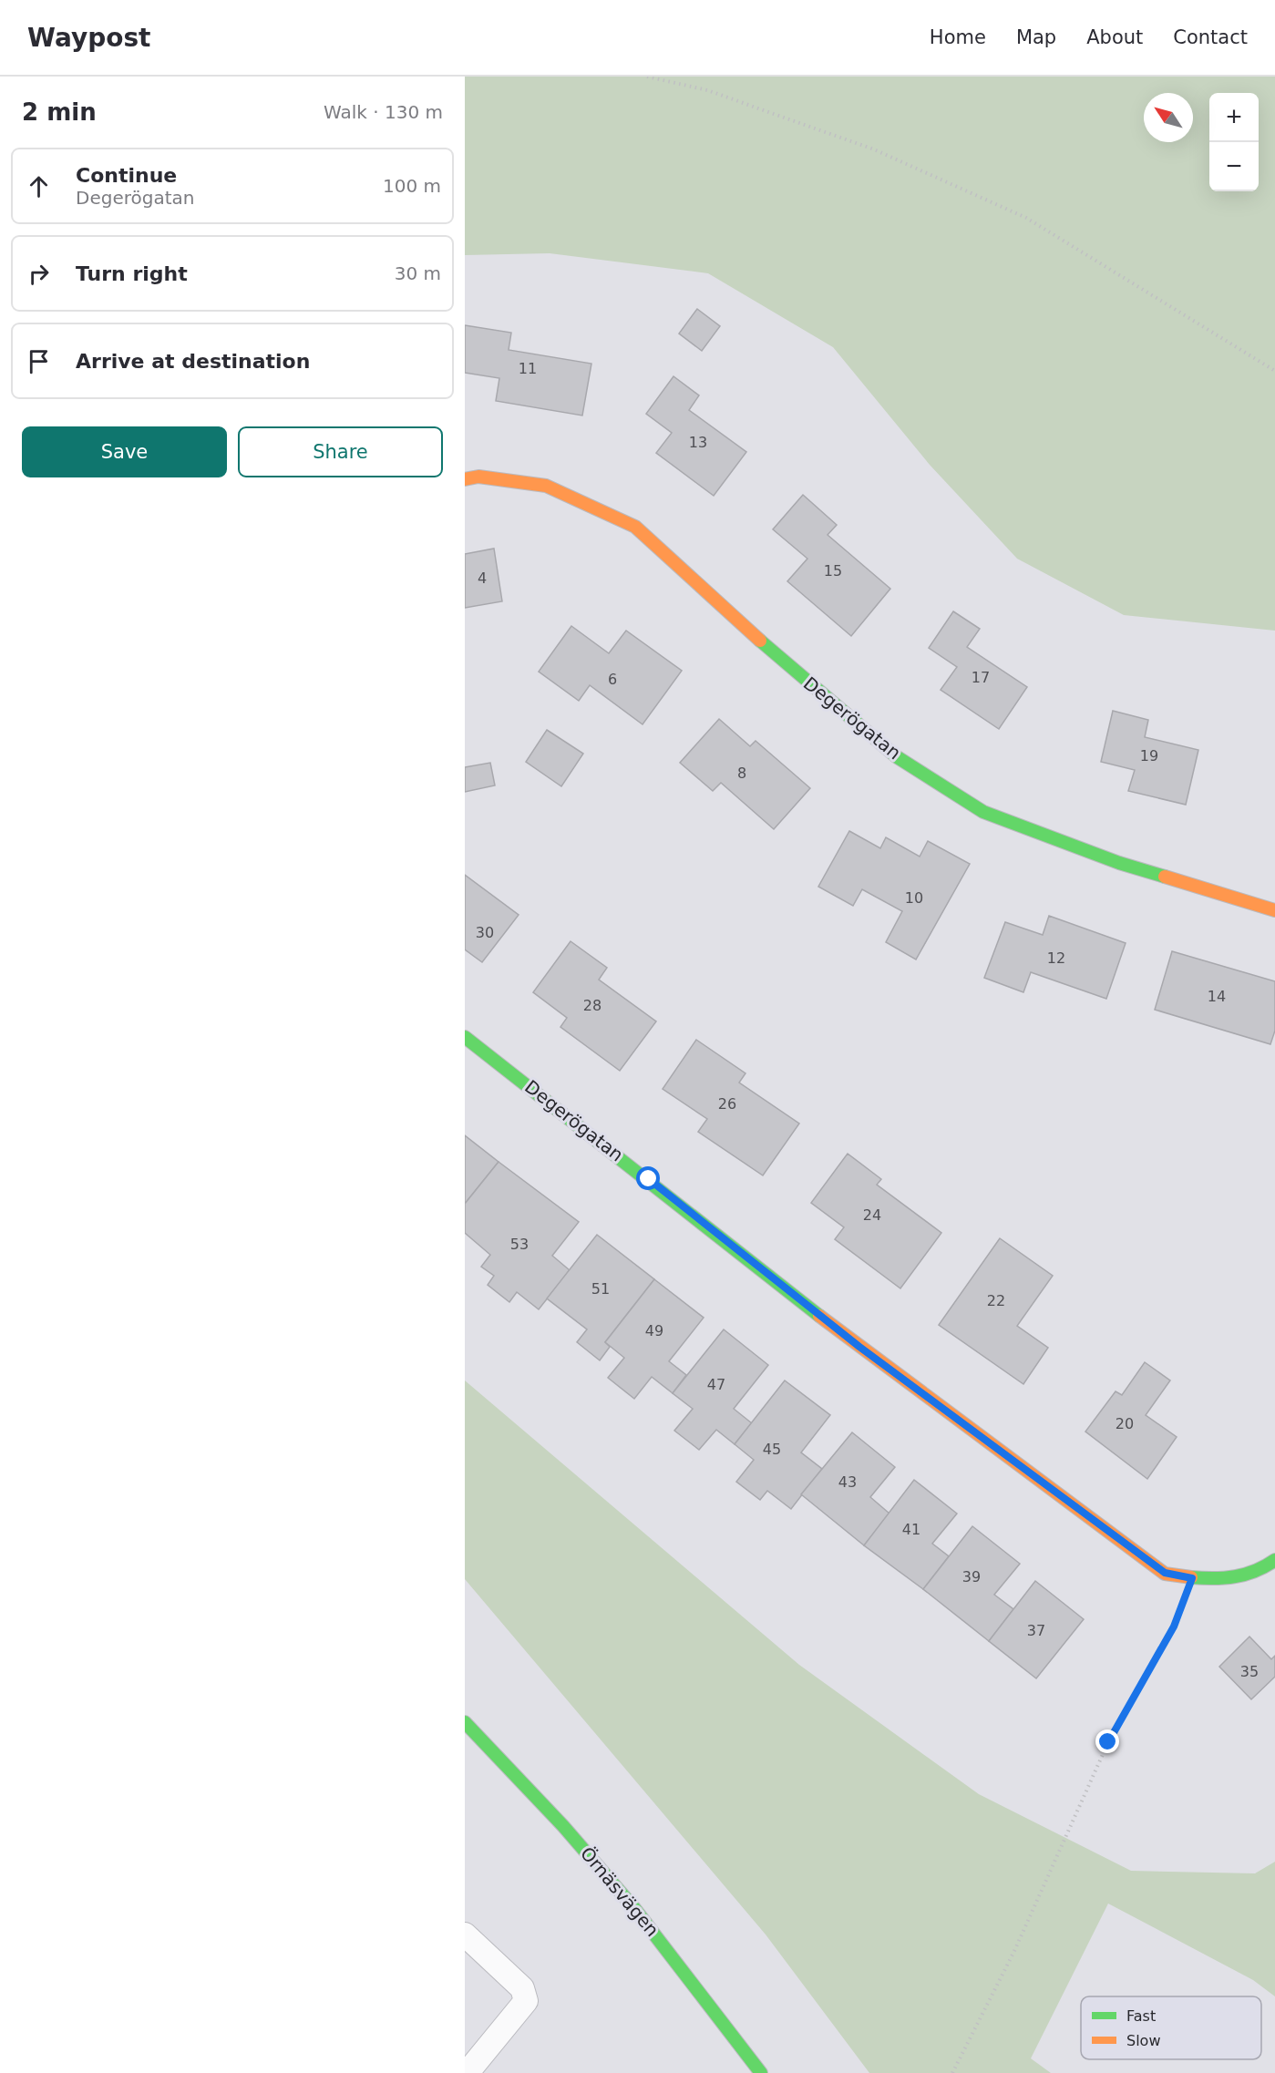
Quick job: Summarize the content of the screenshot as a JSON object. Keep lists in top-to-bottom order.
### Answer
{
  "streets": {
    "street": ["Degerögatan", "Örnäsvägen"]
  },
  "house_numbers": [
    "11",
    "13",
    "15",
    "4",
    "17",
    "6",
    "19",
    "8",
    "10",
    "30",
    "12",
    "14",
    "28",
    "26",
    "24",
    "53",
    "51",
    "22",
    "49",
    "47",
    "20",
    "45",
    "43",
    "41",
    "39",
    "37",
    "35"
  ],
  "legend": ["Fast", "Slow"],
  "north": "top left",
  "page": {
    "header": "Waypost",
    "nav": [
      "Home",
      "Map",
      "About",
      "Contact"
    ],
    "heading": ["2 min", "Walk · 130 m"],
    "map_buttons": ["+", "−"],
    "list": [
      ["Continue", "Degerögatan", "100 m"],
      ["Turn right", "30 m"],
      "Arrive at destination"
    ],
    "buttons": ["Save", "Share"]
  }
}
